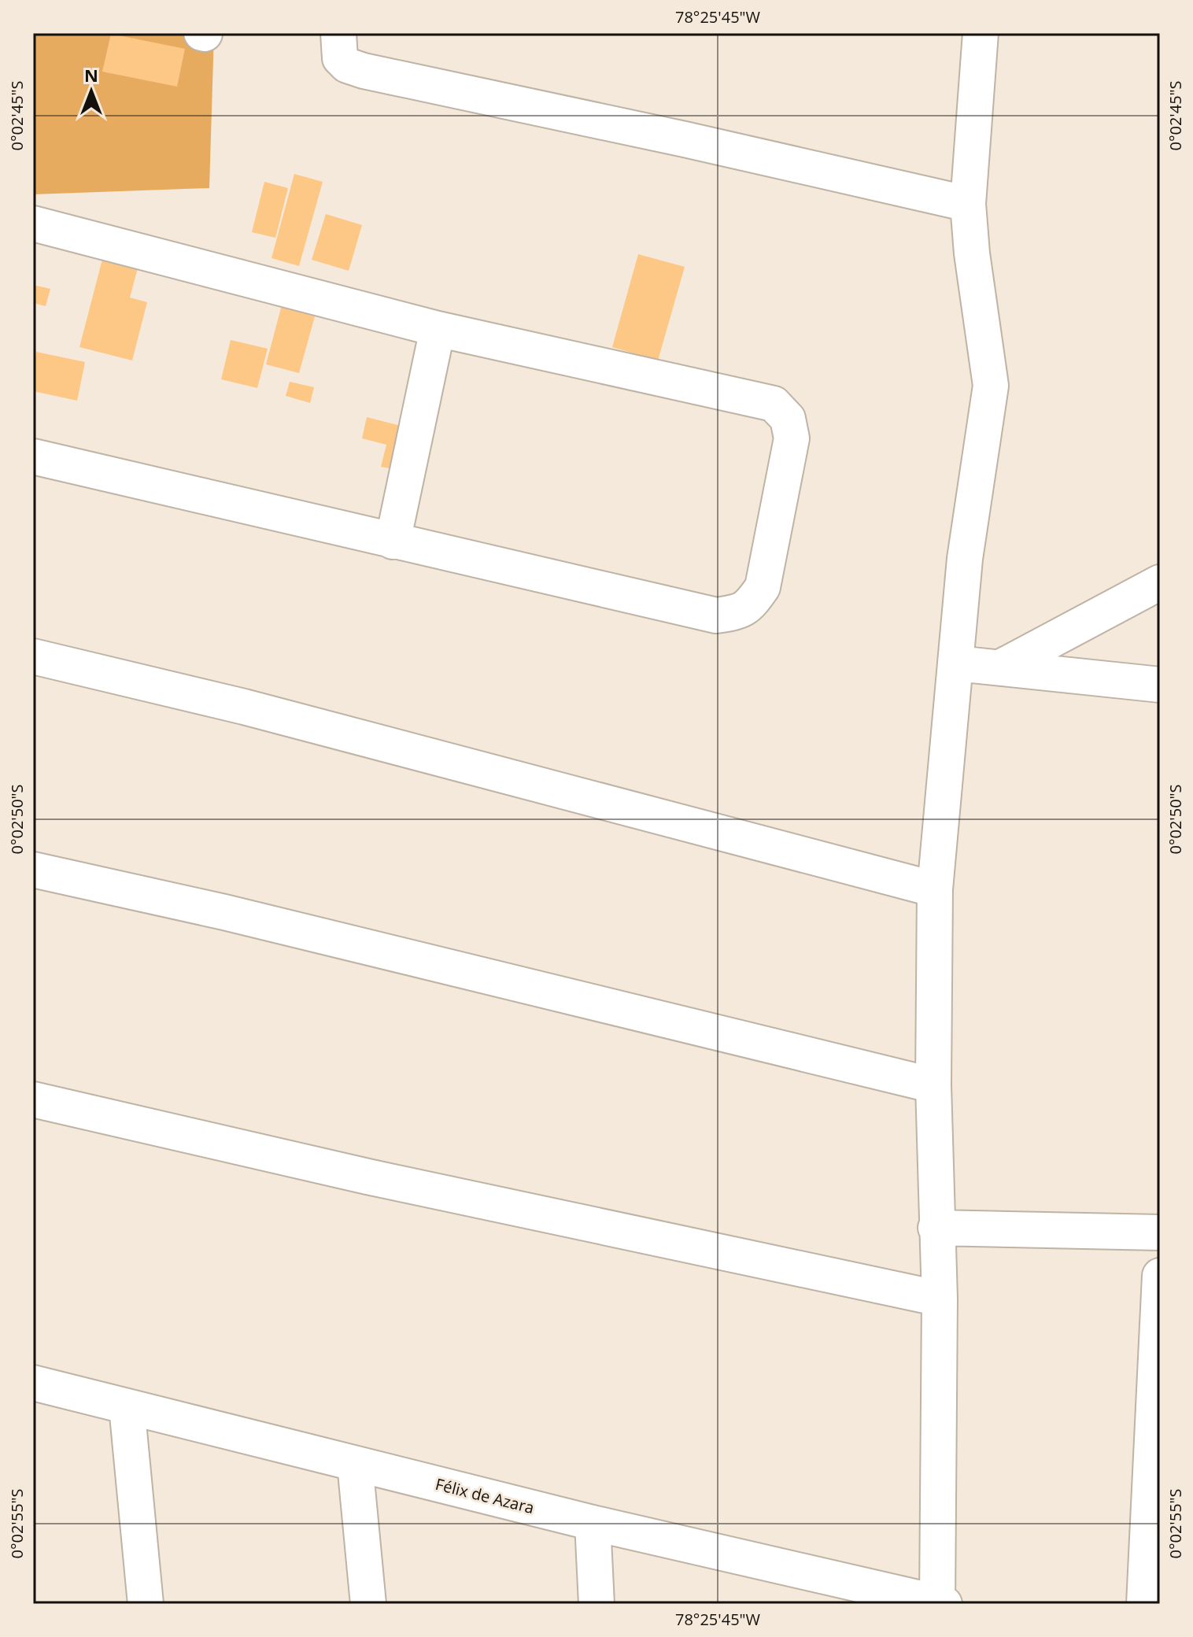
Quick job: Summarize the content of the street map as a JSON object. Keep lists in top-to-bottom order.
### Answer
{
  "streets": {
    "street": ["Félix de Azara"]
  },
  "north": "top",
  "coordinates": [
    "78°25'45\"W",
    "0°02'45\"S",
    "0°02'50\"S",
    "0°02'55\"S"
  ]
}
